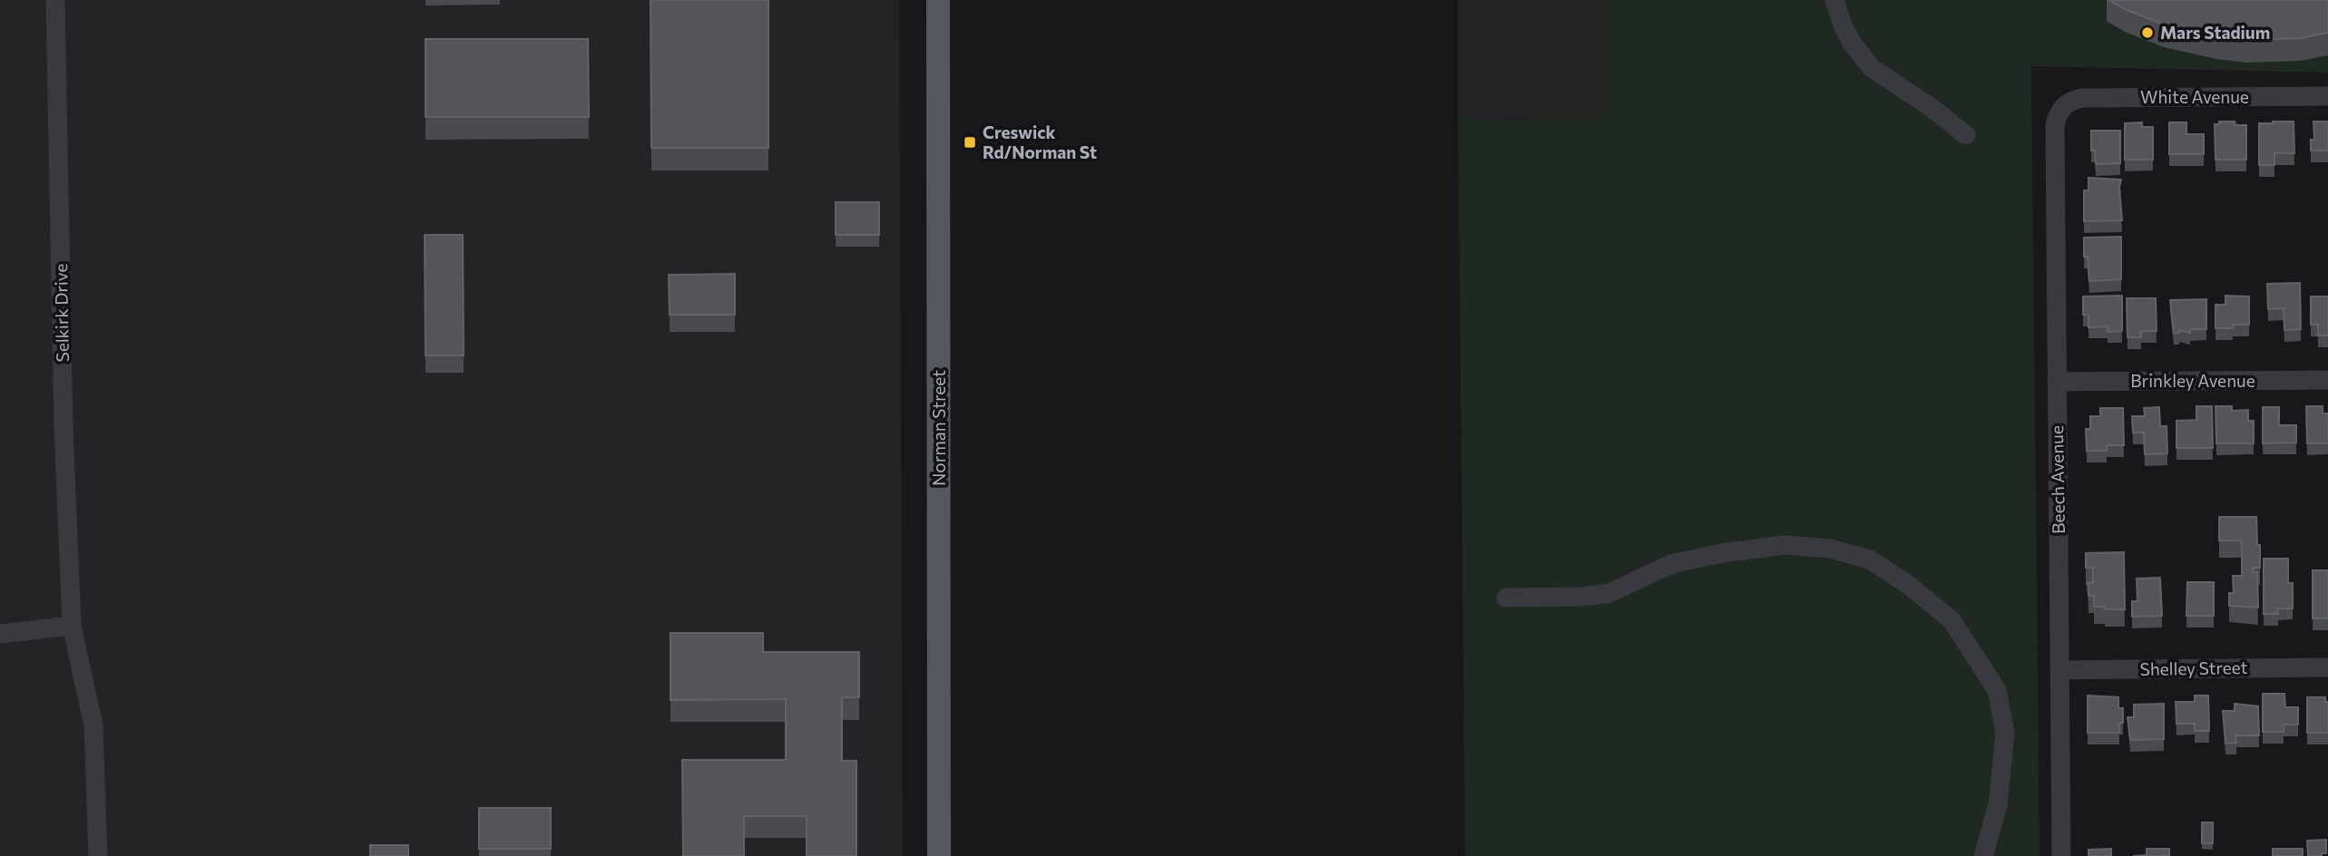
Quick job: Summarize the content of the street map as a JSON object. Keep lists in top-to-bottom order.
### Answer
{
  "streets": {
    "main road": ["Norman Street"],
    "street": [
      "White Avenue",
      "Selkirk Drive",
      "Brinkley Avenue",
      "Beech Avenue",
      "Shelley Street"
    ]
  },
  "crossings": [
    ["White Avenue", "Beech Avenue"],
    ["Brinkley Avenue", "Beech Avenue"],
    ["Beech Avenue", "Shelley Street"]
  ],
  "places": {
    "other": ["Mars Stadium"],
    "transit": ["Creswick Rd/Norman St"]
  }
}
